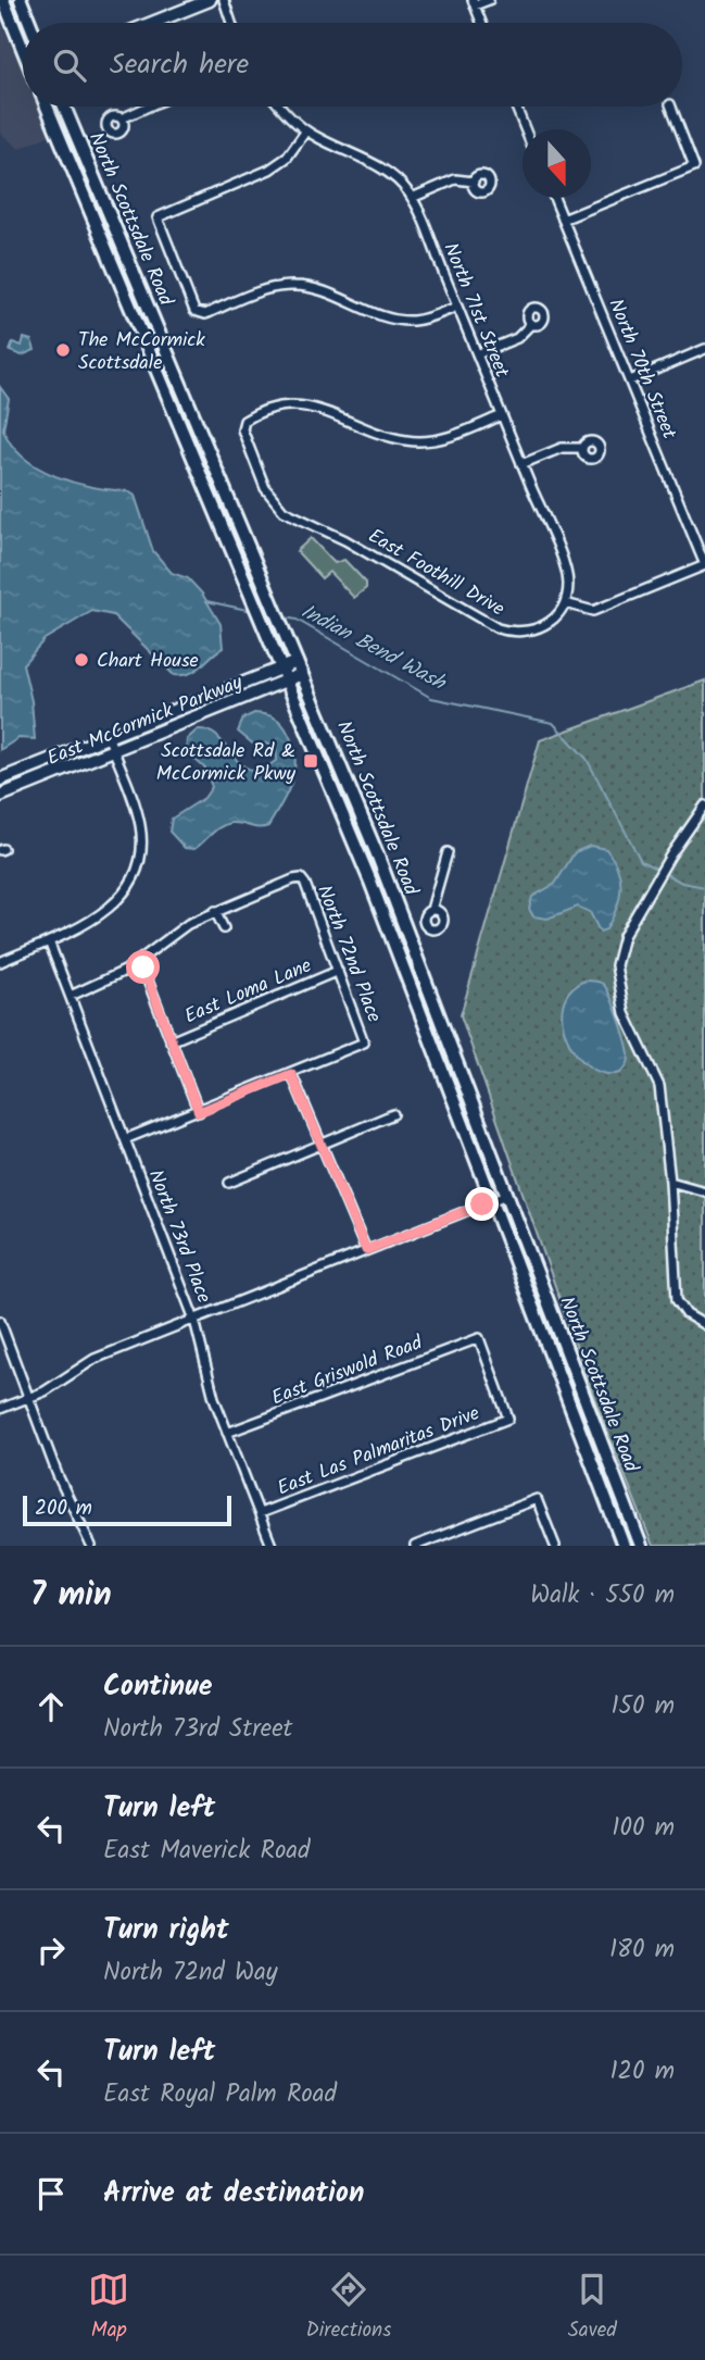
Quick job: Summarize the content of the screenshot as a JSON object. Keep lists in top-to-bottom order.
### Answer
{
  "streets": {
    "main road": ["North Scottsdale Road", "East McCormick Parkway"],
    "street": [
      "North 71st Street",
      "North 70th Street",
      "East Foothill Drive",
      "North 72nd Place",
      "East Loma Lane",
      "North 73rd Place",
      "East Griswold Road",
      "East Las Palmaritas Drive"
    ]
  },
  "crossings": [
    ["North Scottsdale Road", "East McCormick Parkway"],
    ["North 71st Street", "East Foothill Drive"],
    ["North 72nd Place", "East Loma Lane"],
    ["North 73rd Place", "East Griswold Road"],
    ["North 73rd Place", "East Las Palmaritas Drive"],
    ["East Griswold Road", "East Las Palmaritas Drive"]
  ],
  "water": ["Indian Bend Wash"],
  "places": {
    "other": ["The McCormick Scottsdale", "Chart House"],
    "transit": ["Scottsdale Rd & McCormick Pkwy"]
  },
  "scale_bar": "200 m",
  "north": "bottom",
  "page": {
    "search": "Search here",
    "scale": "200 m",
    "heading": ["7 min", "Walk · 550 m"],
    "list": [
      ["Continue", "North 73rd Street", "150 m"],
      ["Turn left", "East Maverick Road", "100 m"],
      ["Turn right", "North 72nd Way", "180 m"],
      ["Turn left", "East Royal Palm Road", "120 m"],
      "Arrive at destination"
    ],
    "nav": ["Map", "Directions", "Saved"]
  }
}
